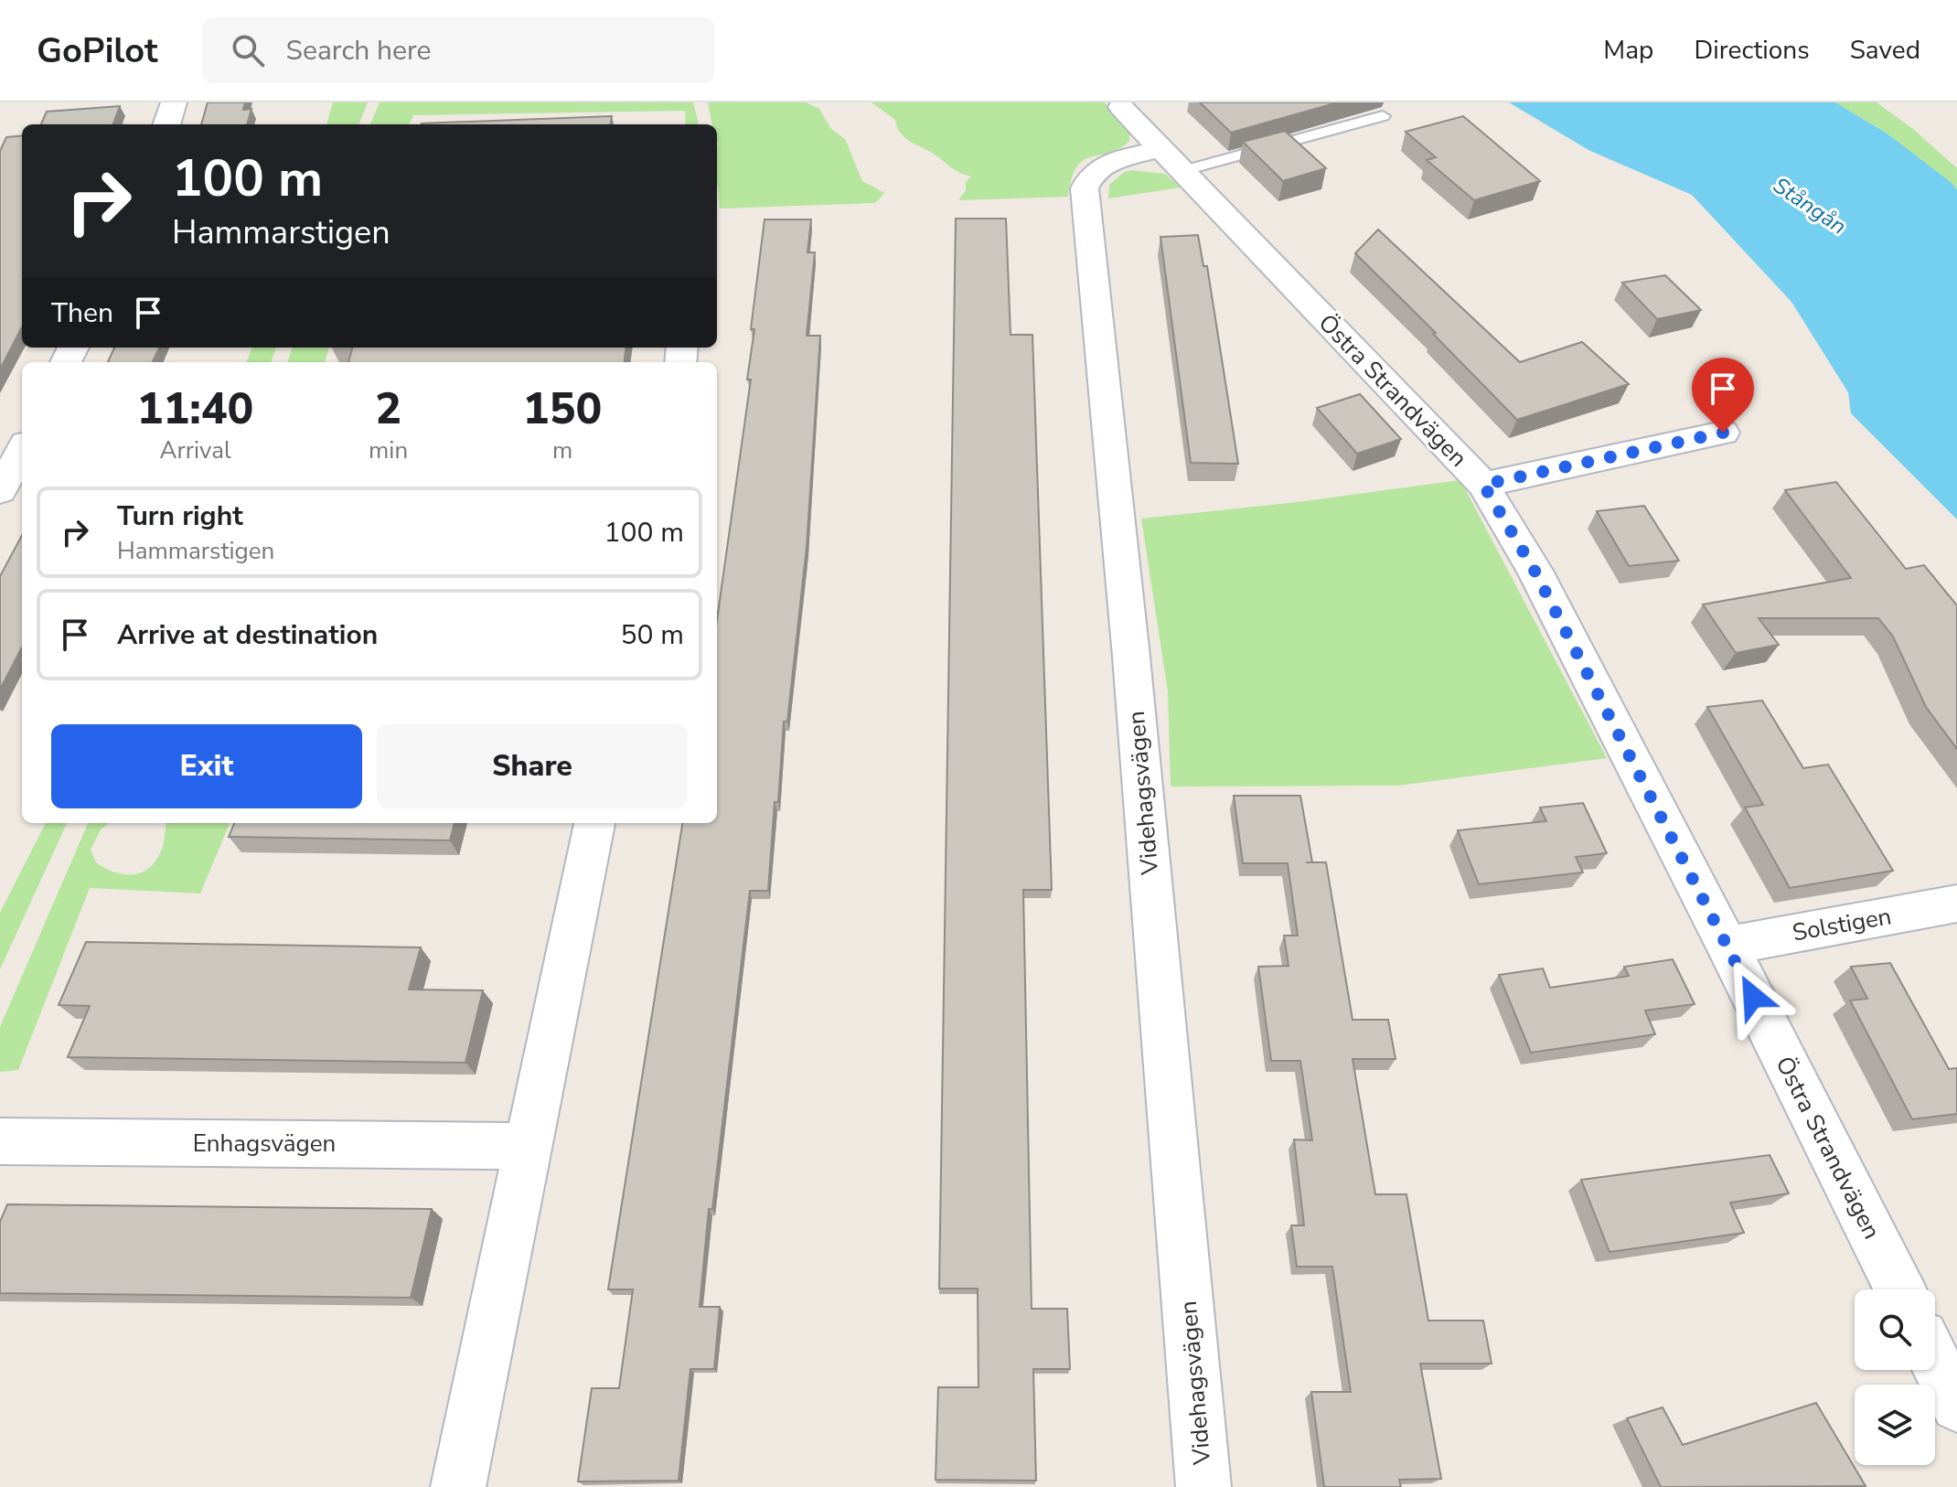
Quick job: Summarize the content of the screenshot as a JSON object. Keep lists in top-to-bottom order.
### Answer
{
  "streets": {
    "street": [
      "Östra Strandvägen",
      "Videhagsvägen",
      "Solstigen",
      "Enhagsvägen"
    ]
  },
  "crossings": [
    ["Östra Strandvägen", "Videhagsvägen"],
    ["Östra Strandvägen", "Solstigen"]
  ],
  "water": ["Stångån"],
  "page": {
    "header": "GoPilot",
    "search": "Search here",
    "nav": ["Map", "Directions", "Saved"],
    "turn": ["100 m", "Hammarstigen"],
    "then": "Then",
    "eta": [
      "11:40",
      "Arrival",
      "2",
      "min",
      "150",
      "m"
    ],
    "list": [
      {
        "name": "Turn right",
        "note": "Hammarstigen",
        "value": "100 m"
      },
      {
        "name": "Arrive at destination",
        "value": "50 m"
      }
    ],
    "buttons": ["Exit", "Share"]
  }
}
